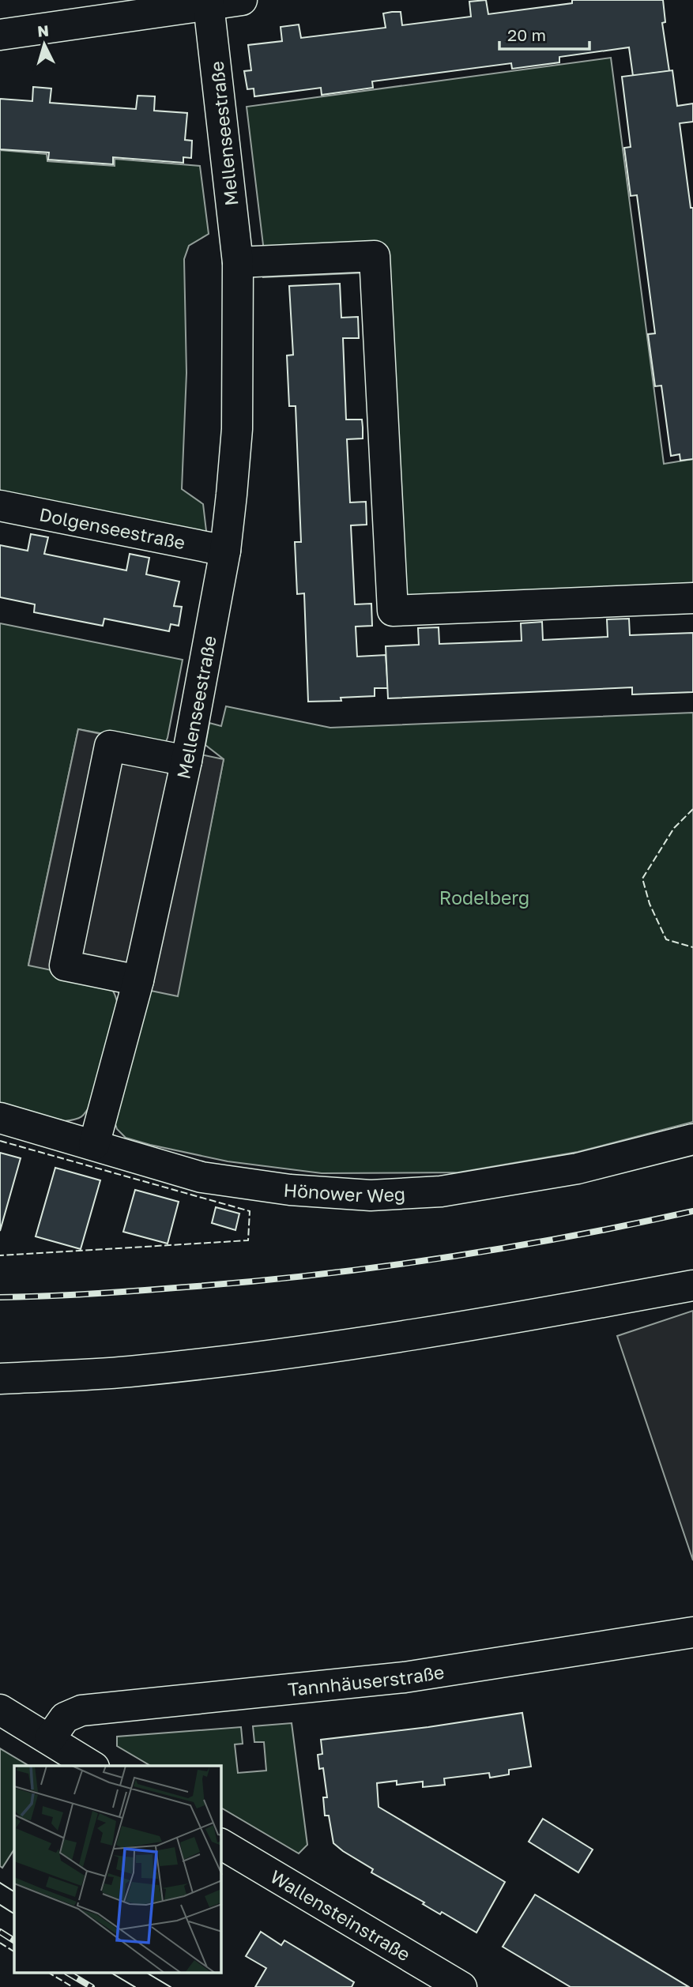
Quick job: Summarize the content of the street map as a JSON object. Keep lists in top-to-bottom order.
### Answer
{
  "streets": {
    "street": [
      "Mellenseestraße",
      "Dolgenseestraße",
      "Hönower Weg",
      "Tannhäuserstraße",
      "Wallensteinstraße"
    ]
  },
  "crossings": [
    ["Mellenseestraße", "Dolgenseestraße"],
    ["Mellenseestraße", "Hönower Weg"]
  ],
  "parks": ["Rodelberg"],
  "scale_bar": "20 m",
  "north": "top"
}
